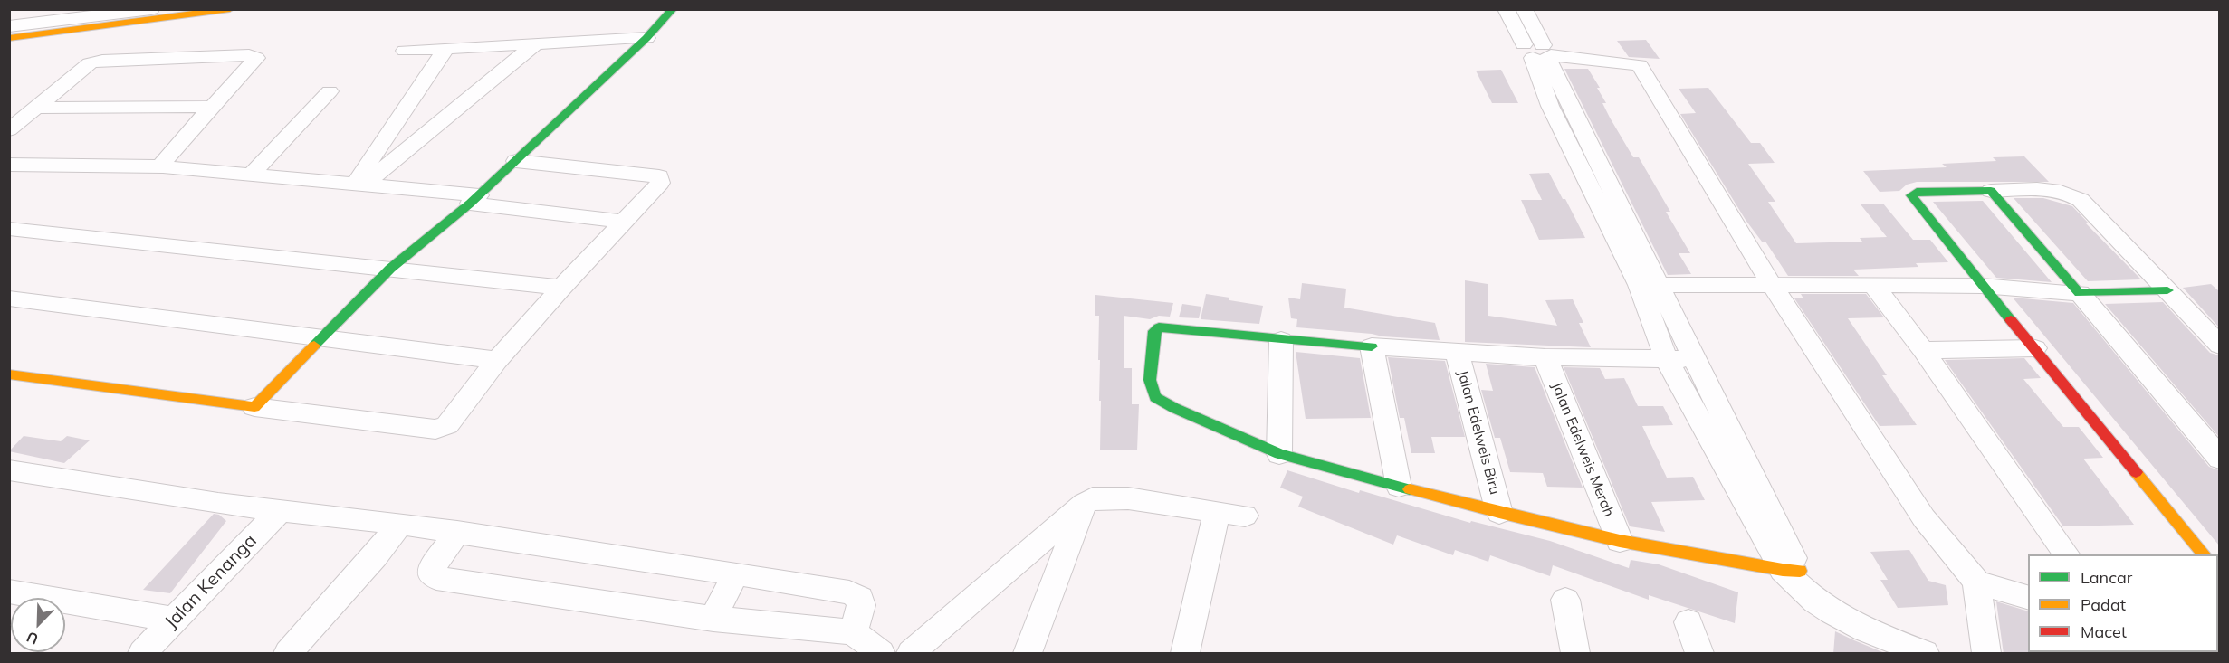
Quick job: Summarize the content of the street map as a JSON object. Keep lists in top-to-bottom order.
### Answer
{
  "streets": {
    "street": ["Jalan Edelweis Biru", "Jalan Edelweis Merah", "Jalan Kenanga"]
  },
  "legend": ["Lancar", "Padat", "Macet"],
  "north": "bottom left"
}
